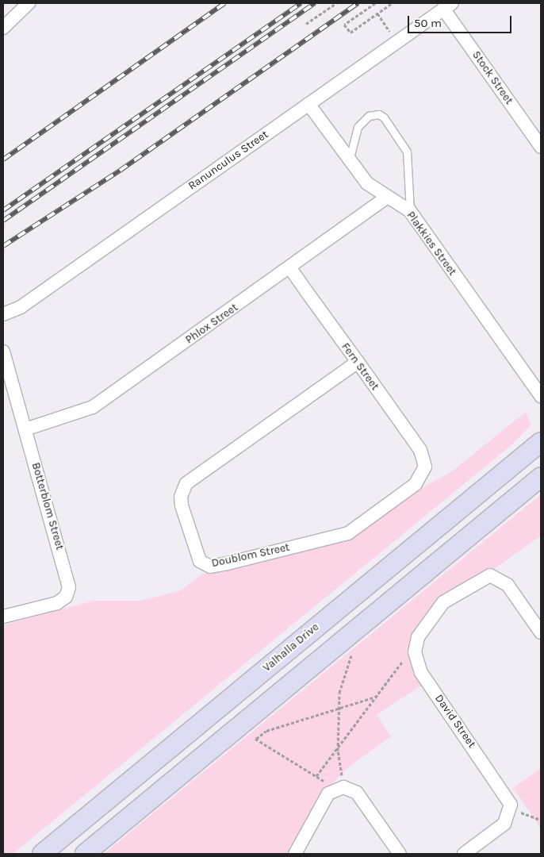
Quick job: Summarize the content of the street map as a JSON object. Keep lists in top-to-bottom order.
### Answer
{
  "streets": {
    "main road": ["Valhalla Drive"],
    "street": [
      "Stock Street",
      "Ranunculus Street",
      "Plakkies Street",
      "Phlox Street",
      "Fern Street",
      "Botterblom Street",
      "Doublom Street",
      "David Street"
    ]
  },
  "crossings": [
    ["Stock Street", "Ranunculus Street"],
    ["Ranunculus Street", "Plakkies Street"],
    ["Plakkies Street", "Phlox Street"],
    ["Phlox Street", "Fern Street"],
    ["Phlox Street", "Botterblom Street"],
    ["Fern Street", "Doublom Street"]
  ],
  "scale_bar": "50 m"
}
